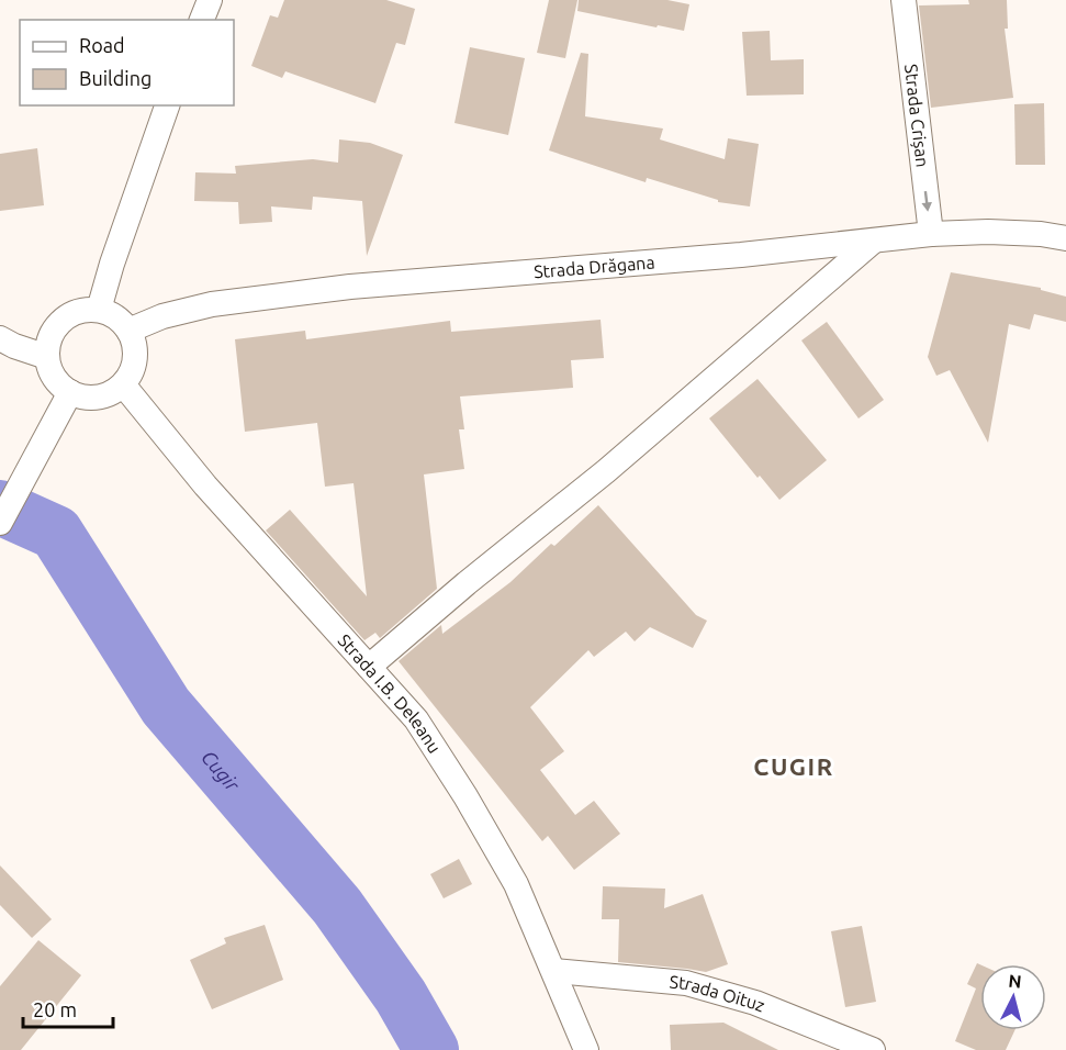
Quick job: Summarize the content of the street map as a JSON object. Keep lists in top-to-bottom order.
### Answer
{
  "streets": {
    "street": [
      "Strada Crișan",
      "Strada Drăgana",
      "Strada I.B. Deleanu",
      "Strada Oituz"
    ]
  },
  "crossings": [
    ["Strada Crișan", "Strada Drăgana"],
    ["Strada Drăgana", "Strada I.B. Deleanu"],
    ["Strada I.B. Deleanu", "Strada Oituz"]
  ],
  "one_way": ["Strada Crișan"],
  "districts": ["CUGIR"],
  "water": ["Cugir"],
  "legend": ["Road", "Building"],
  "scale_bar": "20 m",
  "north": "top"
}
